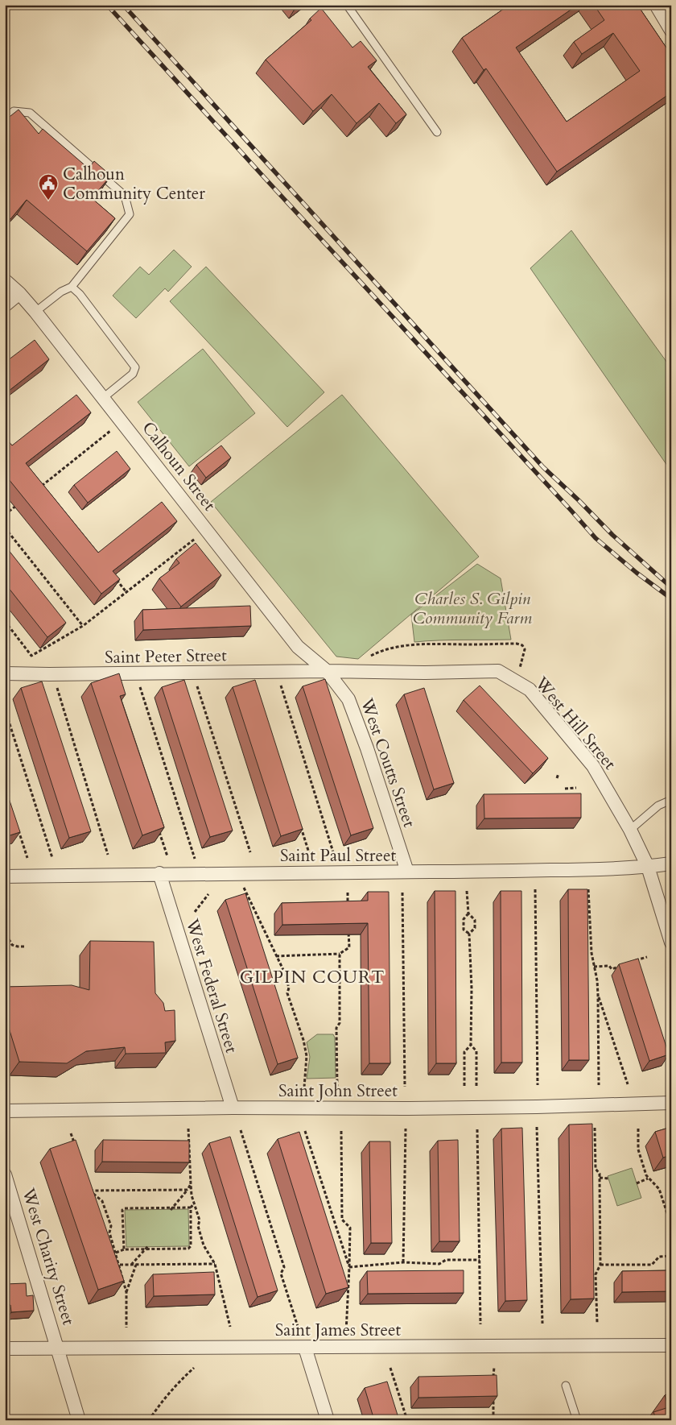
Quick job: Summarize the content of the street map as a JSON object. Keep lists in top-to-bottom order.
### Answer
{
  "streets": {
    "street": [
      "Calhoun Street",
      "Saint Peter Street",
      "West Hill Street",
      "West Coutts Street",
      "Saint Paul Street",
      "West Federal Street",
      "Saint John Street",
      "West Charity Street",
      "Saint James Street"
    ]
  },
  "crossings": [
    ["Calhoun Street", "Saint Peter Street"],
    ["Calhoun Street", "West Hill Street"],
    ["Calhoun Street", "West Coutts Street"],
    ["Saint Peter Street", "West Hill Street"],
    ["Saint Peter Street", "West Coutts Street"],
    ["West Hill Street", "West Coutts Street"],
    ["West Hill Street", "Saint Paul Street"],
    ["West Coutts Street", "Saint Paul Street"],
    ["Saint Paul Street", "West Federal Street"],
    ["West Federal Street", "Saint John Street"],
    ["West Charity Street", "Saint James Street"]
  ],
  "districts": ["GILPIN COURT"],
  "parks": ["Charles S. Gilpin Community Farm"],
  "places": {
    "public building": ["Calhoun Community Center"]
  }
}
